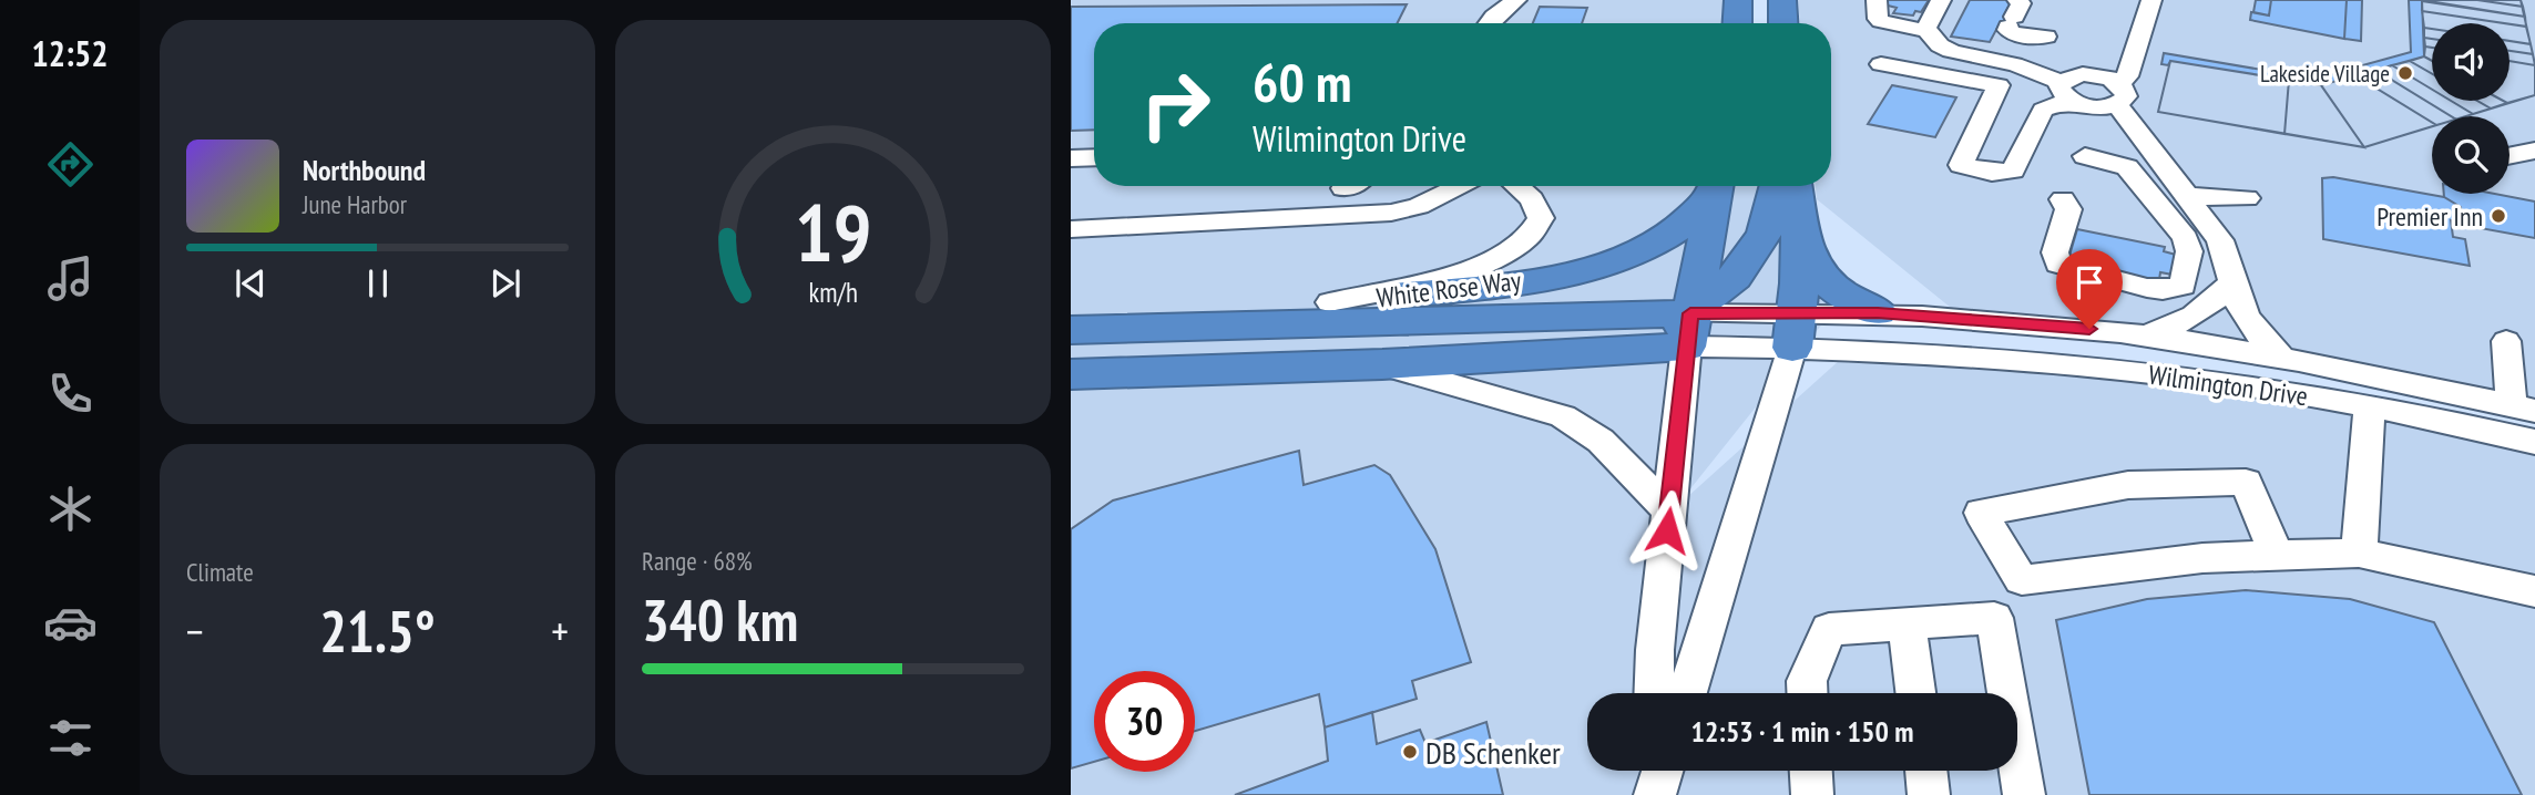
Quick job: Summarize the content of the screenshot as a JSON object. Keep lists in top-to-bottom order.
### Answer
{
  "streets": {
    "highway": ["White Rose Way"],
    "street": ["Wilmington Drive"]
  },
  "crossings": [
    ["White Rose Way", "Wilmington Drive"]
  ],
  "places": ["Lakeside Village", "Premier Inn", "DB Schenker"],
  "page": {
    "tabs": "12:52",
    "turn": ["60 m", "Wilmington Drive"],
    "song": ["Northbound", "June Harbor"],
    "tile": [
      "Climate",
      ["Range · 68%", "340 km"]
    ],
    "heat": ["−", "21.5°", "+"],
    "limit": "30",
    "trip": "12:53 · 1 min · 150 m",
    "gauge": ["19", "km/h"]
  }
}
